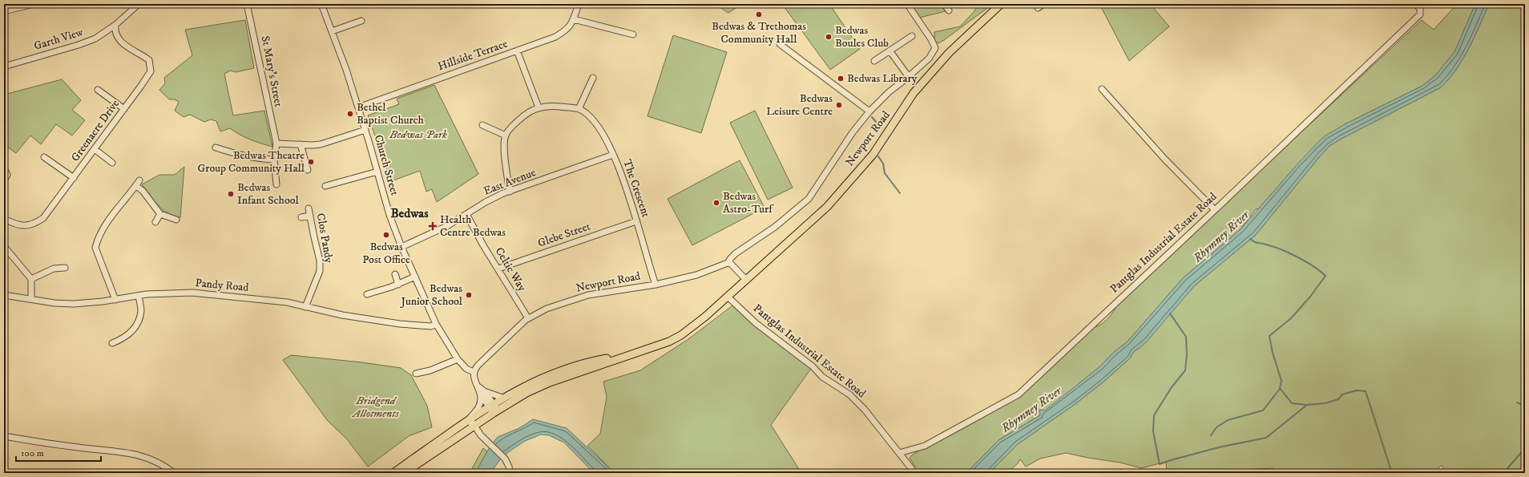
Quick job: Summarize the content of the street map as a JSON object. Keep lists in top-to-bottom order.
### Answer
{
  "streets": {
    "main road": ["Newport Road"],
    "street": [
      "Garth View",
      "Hillside Terrace",
      "St Mary's Street",
      "Greenacre Drive",
      "Church Street",
      "East Avenue",
      "The Crescent",
      "Glebe Street",
      "Clos Pandy",
      "Pantglas Industrial Estate Road",
      "Celtic Way",
      "Pandy Road"
    ]
  },
  "crossings": [
    ["Garth View", "Greenacre Drive"],
    ["Hillside Terrace", "Church Street"],
    ["Newport Road", "Church Street"],
    ["Newport Road", "The Crescent"],
    ["Newport Road", "Pantglas Industrial Estate Road"],
    ["Newport Road", "Celtic Way"],
    ["Church Street", "East Avenue"],
    ["Church Street", "Pandy Road"],
    ["East Avenue", "The Crescent"],
    ["East Avenue", "Celtic Way"],
    ["The Crescent", "Glebe Street"],
    ["Glebe Street", "Celtic Way"],
    ["Clos Pandy", "Pandy Road"]
  ],
  "districts": ["Bedwas"],
  "water": ["Rhymney River"],
  "parks": ["Bedwas Park", "Bridgend Allotments"],
  "places": {
    "other": [
      "Bedwas & Trethomas Community Hall",
      "Bedwas Boules Club",
      "Bedwas Library",
      "Bedwas Leisure Centre",
      "Bethel Baptist Church",
      "Bedwas Theatre Group Community Hall",
      "Bedwas Infant School",
      "Bedwas Astro-Turf",
      "Bedwas Post Office",
      "Bedwas Junior School"
    ],
    "health": ["Health Centre Bedwas"]
  },
  "scale_bar": "100 m"
}
